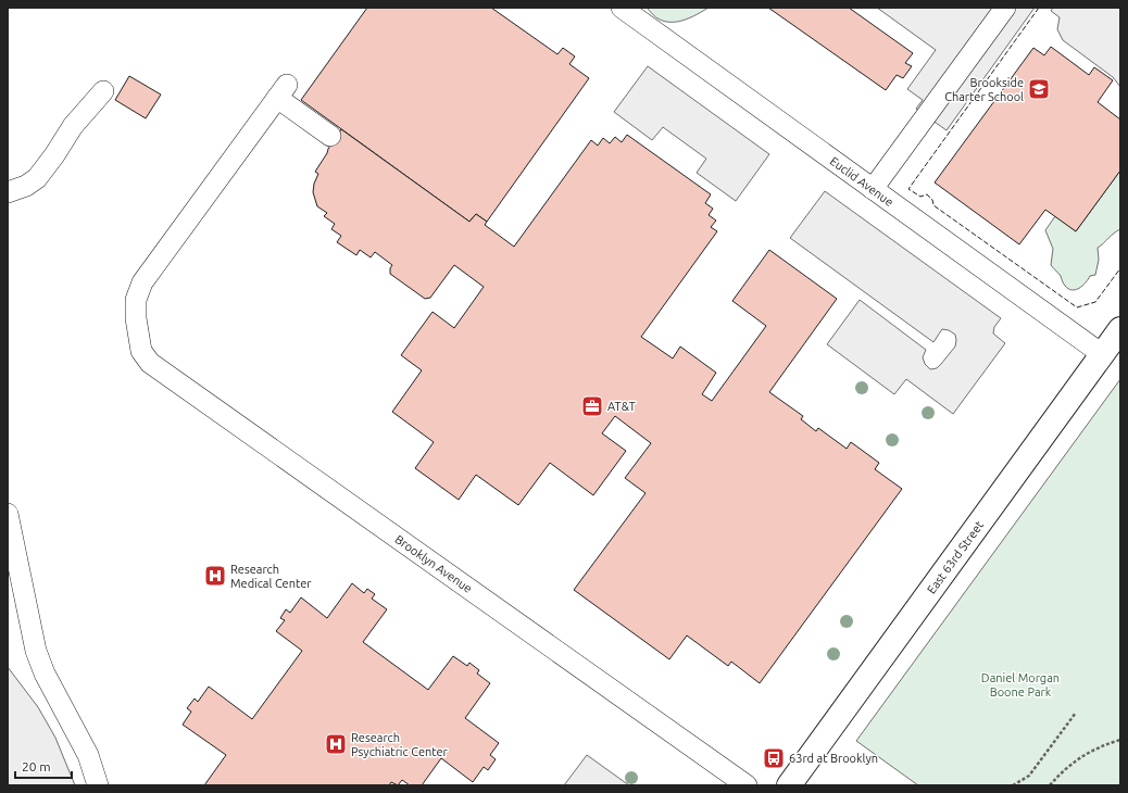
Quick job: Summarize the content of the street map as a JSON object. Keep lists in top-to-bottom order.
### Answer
{
  "streets": {
    "main road": ["East 63rd Street"],
    "street": ["Euclid Avenue", "Brooklyn Avenue"]
  },
  "crossings": [
    ["Euclid Avenue", "East 63rd Street"]
  ],
  "parks": ["Daniel Morgan Boone Park"],
  "places": {
    "school or university": ["Brookside Charter School"],
    "office": ["AT&T"],
    "hospital": ["Research Medical Center", "Research Psychiatric Center"],
    "bus stop": ["63rd at Brooklyn"]
  },
  "scale_bar": "20 m"
}
